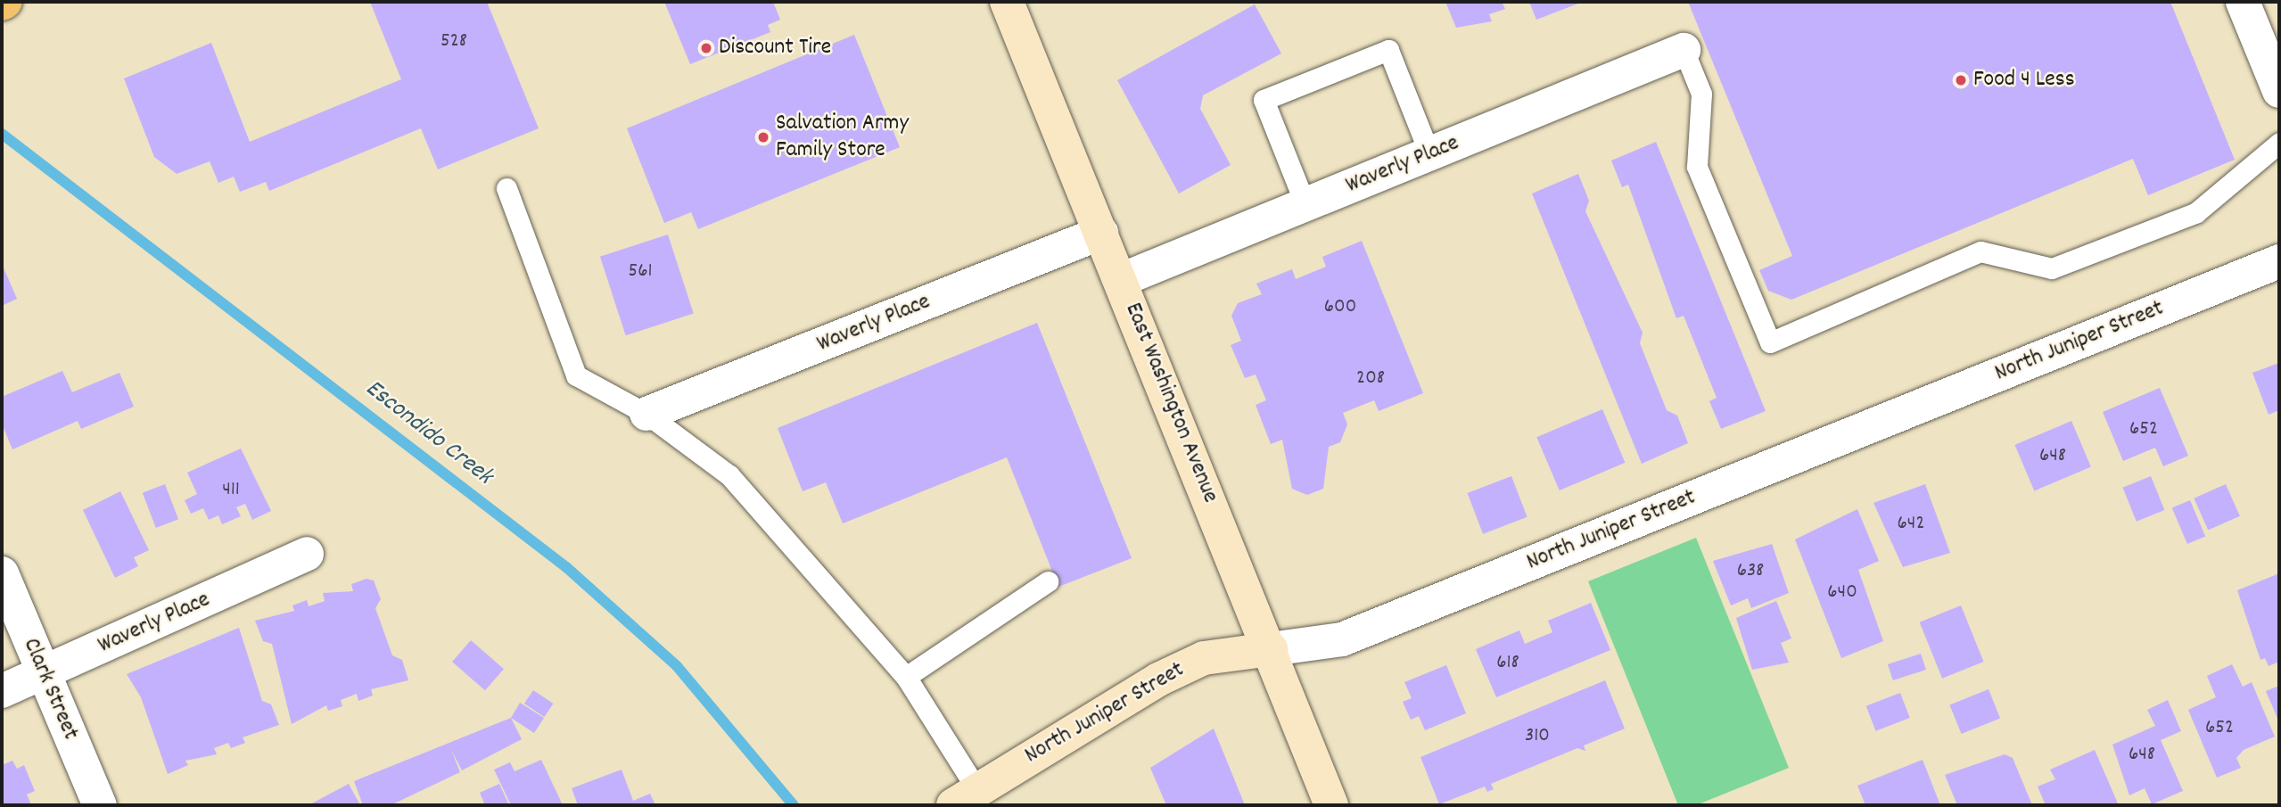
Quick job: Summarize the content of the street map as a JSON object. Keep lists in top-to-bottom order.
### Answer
{
  "streets": {
    "main road": ["North Juniper Street", "East Washington Avenue"],
    "street": ["Waverly Place", "Clark Street"]
  },
  "crossings": [
    ["Waverly Place", "East Washington Avenue"],
    ["Waverly Place", "Clark Street"],
    ["North Juniper Street", "East Washington Avenue"]
  ],
  "water": ["Escondido Creek"],
  "places": ["Discount Tire", "Food 4 Less", "Salvation Army Family Store"],
  "house_numbers": [
    "528",
    "561",
    "600",
    "208",
    "652",
    "648",
    "411",
    "642",
    "638",
    "640",
    "618",
    "652",
    "310",
    "648"
  ]
}
